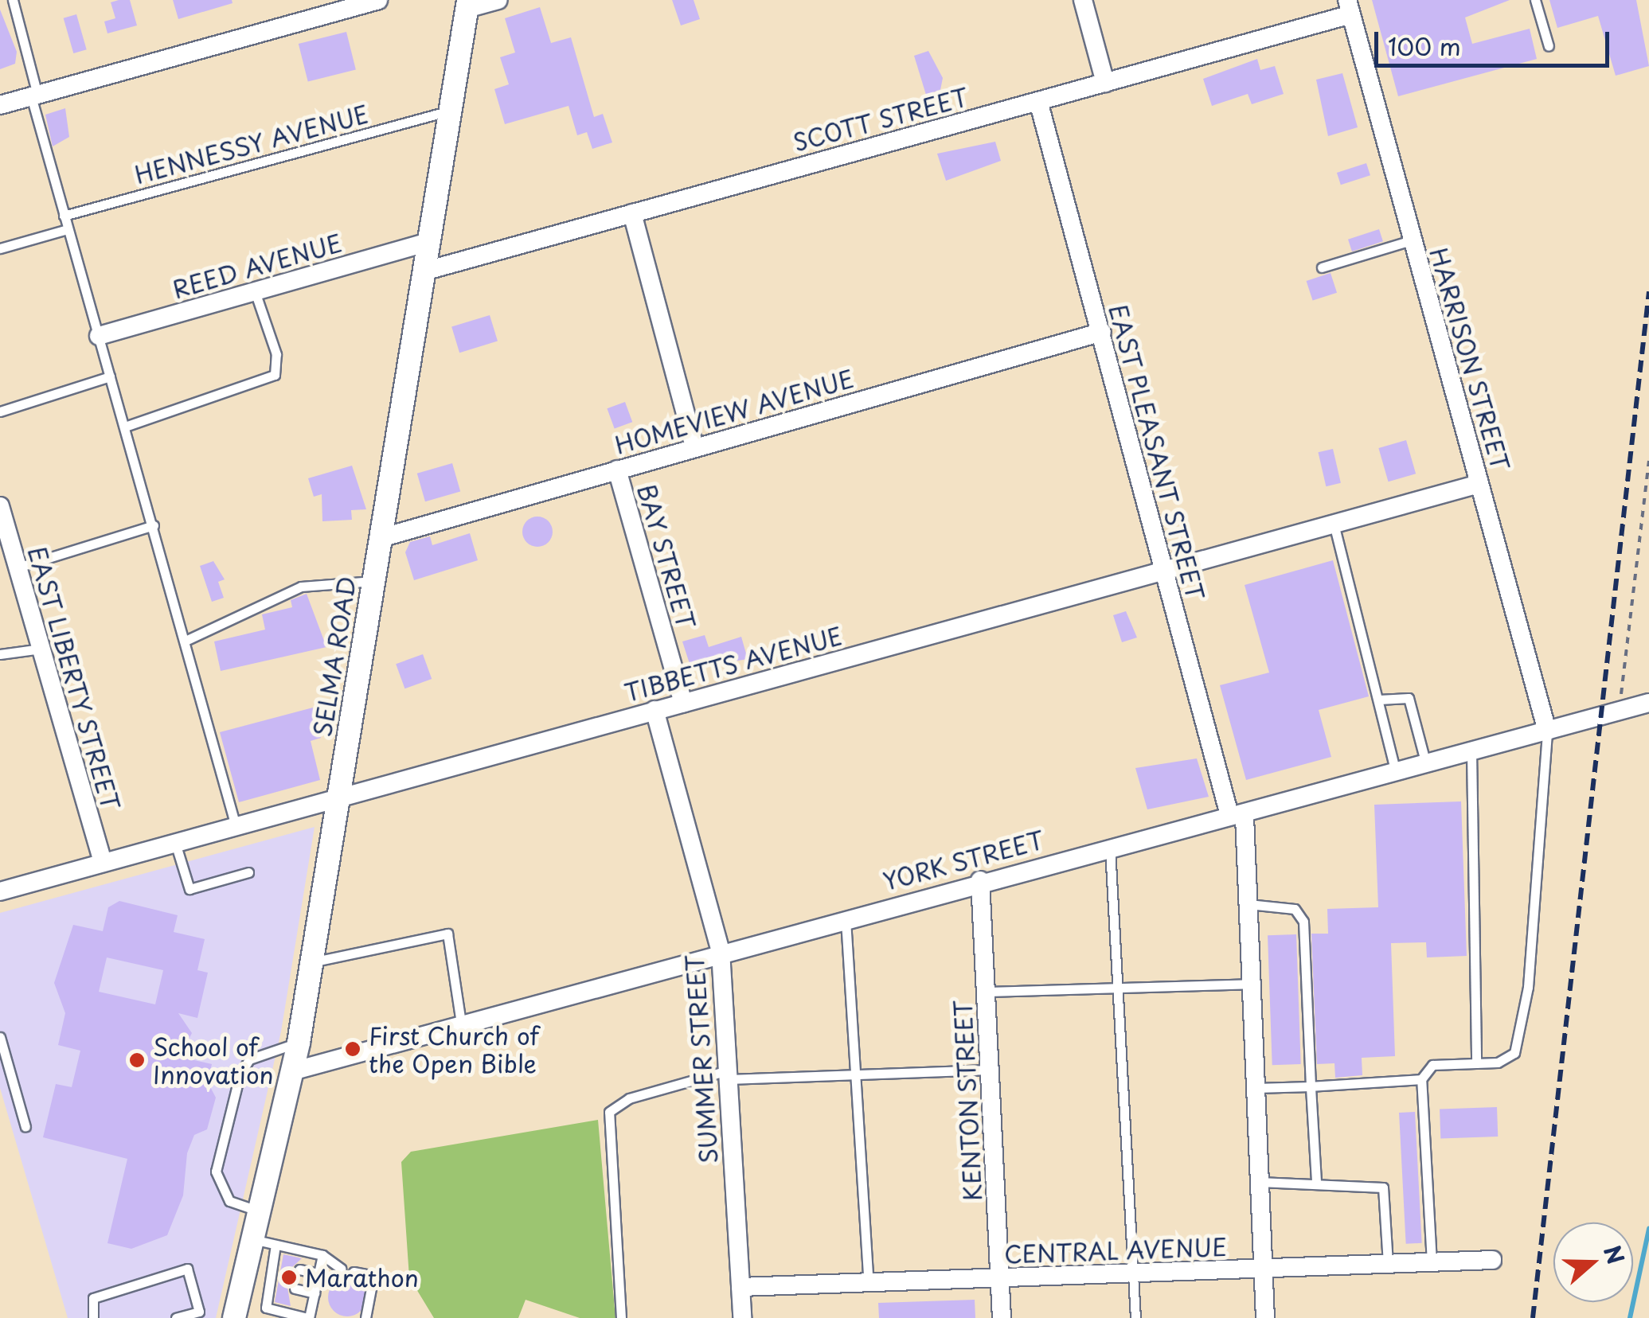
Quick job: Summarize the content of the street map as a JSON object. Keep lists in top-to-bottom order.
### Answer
{
  "streets": {
    "street": [
      "SCOTT STREET",
      "REED AVENUE",
      "HARRISON STREET",
      "HOMEVIEW AVENUE",
      "EAST PLEASANT STREET",
      "BAY STREET",
      "SELMA ROAD",
      "TIBBETTS AVENUE",
      "EAST LIBERTY STREET",
      "YORK STREET",
      "SUMMER STREET",
      "KENTON STREET",
      "CENTRAL AVENUE"
    ],
    "lane": ["HENNESSY AVENUE"]
  },
  "crossings": [
    ["SCOTT STREET", "HARRISON STREET"],
    ["SCOTT STREET", "EAST PLEASANT STREET"],
    ["SCOTT STREET", "SELMA ROAD"],
    ["HENNESSY AVENUE", "SELMA ROAD"],
    ["REED AVENUE", "SELMA ROAD"],
    ["HARRISON STREET", "TIBBETTS AVENUE"],
    ["HARRISON STREET", "YORK STREET"],
    ["HOMEVIEW AVENUE", "EAST PLEASANT STREET"],
    ["HOMEVIEW AVENUE", "BAY STREET"],
    ["HOMEVIEW AVENUE", "SELMA ROAD"],
    ["EAST PLEASANT STREET", "TIBBETTS AVENUE"],
    ["EAST PLEASANT STREET", "YORK STREET"],
    ["EAST PLEASANT STREET", "CENTRAL AVENUE"],
    ["BAY STREET", "TIBBETTS AVENUE"],
    ["SELMA ROAD", "TIBBETTS AVENUE"],
    ["SELMA ROAD", "YORK STREET"],
    ["TIBBETTS AVENUE", "EAST LIBERTY STREET"],
    ["TIBBETTS AVENUE", "SUMMER STREET"],
    ["YORK STREET", "SUMMER STREET"],
    ["YORK STREET", "KENTON STREET"],
    ["SUMMER STREET", "CENTRAL AVENUE"],
    ["KENTON STREET", "CENTRAL AVENUE"]
  ],
  "places": ["First Church of the Open Bible", "School of Innovation", "Marathon"],
  "scale_bar": "100 m",
  "north": "right"
}
